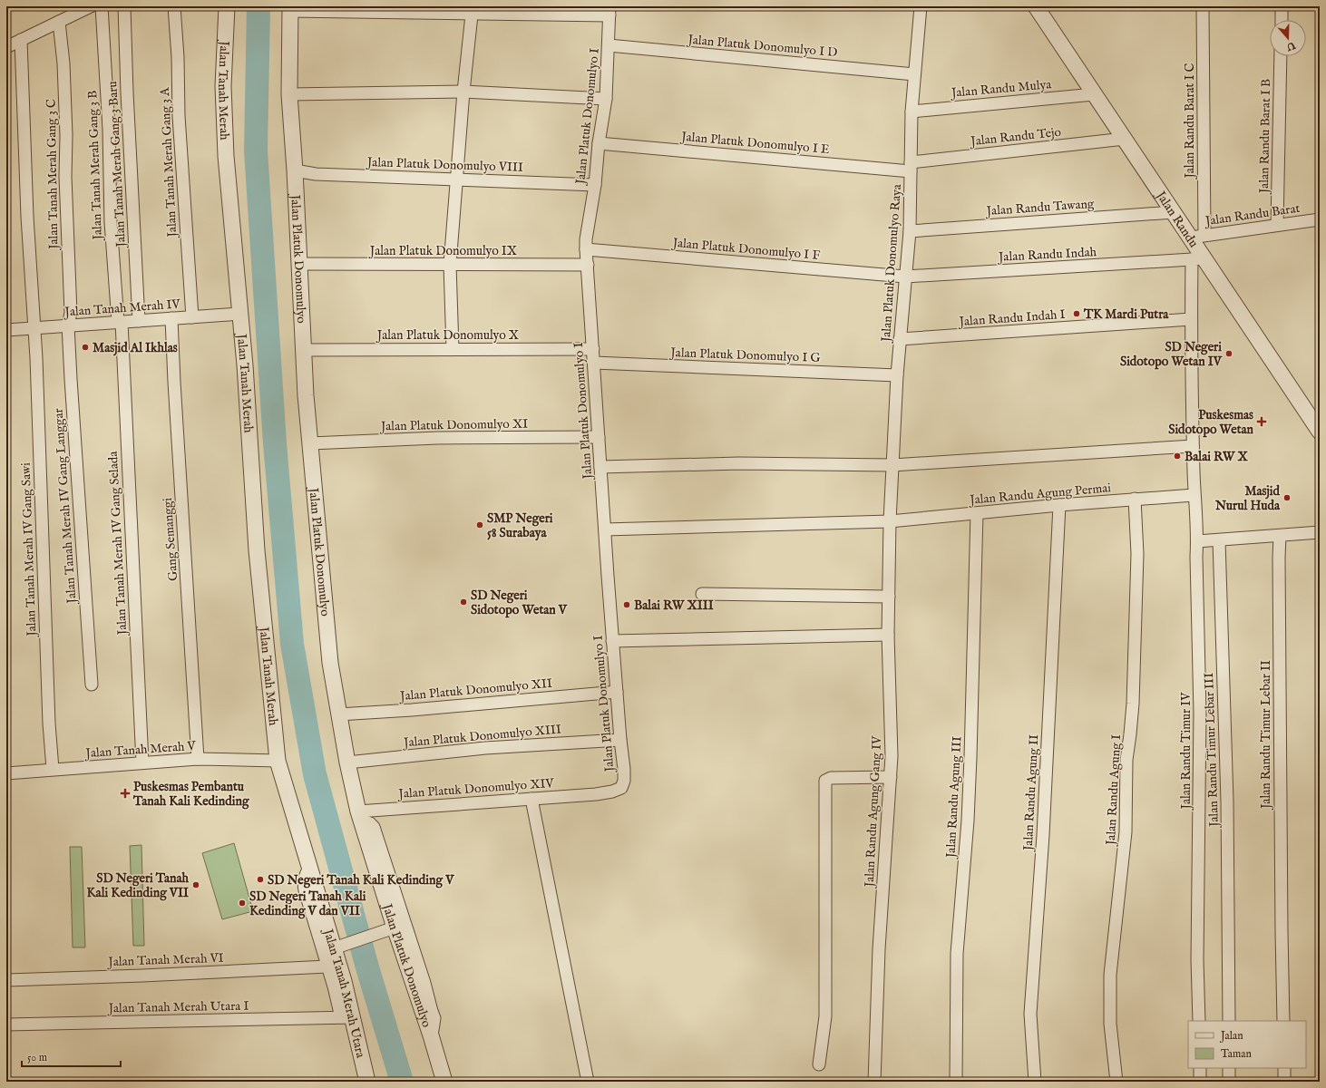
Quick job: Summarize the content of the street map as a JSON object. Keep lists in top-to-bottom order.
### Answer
{
  "streets": {
    "street": [
      "Jalan Platuk Donomulyo I D",
      "Jalan Randu Mulya",
      "Jalan Tanah Merah",
      "Jalan Platuk Donomulyo I",
      "Jalan Randu Barat I C",
      "Jalan Randu Tejo",
      "Jalan Randu Barat I B",
      "Jalan Platuk Donomulyo I E",
      "Jalan Tanah Merah Gang 3 A",
      "Jalan Tanah Merah Gang 3 Baru",
      "Jalan Platuk Donomulyo VIII",
      "Jalan Tanah Merah Gang 3 B",
      "Jalan Tanah Merah Gang 3 C",
      "Jalan Randu Tawang",
      "Jalan Randu Barat",
      "Jalan Randu",
      "Jalan Platuk Donomulyo I F",
      "Jalan Platuk Donomulyo IX",
      "Jalan Randu Indah",
      "Jalan Platuk Donomulyo",
      "Jalan Platuk Donomulyo Raya",
      "Jalan Tanah Merah IV",
      "Jalan Randu Indah I",
      "Jalan Platuk Donomulyo X",
      "Jalan Platuk Donomulyo I G",
      "Jalan Platuk Donomulyo XI",
      "Jalan Randu Agung Permai",
      "Jalan Tanah Merah IV Gang Langgar",
      "Gang Semanggi",
      "Jalan Tanah Merah IV Gang Selada",
      "Jalan Tanah Merah IV Gang Sawi",
      "Jalan Platuk Donomulyo XII",
      "Jalan Randu Timur Lebar II",
      "Jalan Platuk Donomulyo XIII",
      "Jalan Tanah Merah V",
      "Jalan Randu Timur Lebar III",
      "Jalan Randu Timur IV",
      "Jalan Platuk Donomulyo XIV",
      "Jalan Randu Agung I",
      "Jalan Randu Agung II",
      "Jalan Randu Agung III",
      "Jalan Randu Agung Gang IV",
      "Jalan Tanah Merah VI",
      "Jalan Tanah Merah Utara",
      "Jalan Tanah Merah Utara I"
    ]
  },
  "crossings": [
    ["Jalan Platuk Donomulyo I D", "Jalan Platuk Donomulyo I"],
    ["Jalan Platuk Donomulyo I D", "Jalan Platuk Donomulyo Raya"],
    ["Jalan Randu Mulya", "Jalan Randu"],
    ["Jalan Randu Mulya", "Jalan Platuk Donomulyo Raya"],
    ["Jalan Tanah Merah", "Jalan Tanah Merah IV"],
    ["Jalan Tanah Merah", "Jalan Tanah Merah V"],
    ["Jalan Tanah Merah", "Jalan Tanah Merah Utara"],
    ["Jalan Platuk Donomulyo I", "Jalan Platuk Donomulyo I E"],
    ["Jalan Platuk Donomulyo I", "Jalan Platuk Donomulyo VIII"],
    ["Jalan Platuk Donomulyo I", "Jalan Platuk Donomulyo I F"],
    ["Jalan Platuk Donomulyo I", "Jalan Platuk Donomulyo IX"],
    ["Jalan Platuk Donomulyo I", "Jalan Platuk Donomulyo X"],
    ["Jalan Platuk Donomulyo I", "Jalan Platuk Donomulyo I G"],
    ["Jalan Platuk Donomulyo I", "Jalan Platuk Donomulyo XI"],
    ["Jalan Platuk Donomulyo I", "Jalan Randu Agung Permai"],
    ["Jalan Platuk Donomulyo I", "Jalan Platuk Donomulyo XII"],
    ["Jalan Platuk Donomulyo I", "Jalan Platuk Donomulyo XIII"],
    ["Jalan Platuk Donomulyo I", "Jalan Platuk Donomulyo XIV"],
    ["Jalan Randu Barat I C", "Jalan Randu Barat"],
    ["Jalan Randu Barat I C", "Jalan Randu"],
    ["Jalan Randu Tejo", "Jalan Platuk Donomulyo I E"],
    ["Jalan Randu Tejo", "Jalan Randu"],
    ["Jalan Randu Tejo", "Jalan Platuk Donomulyo Raya"],
    ["Jalan Randu Barat I B", "Jalan Randu Barat"],
    ["Jalan Platuk Donomulyo I E", "Jalan Platuk Donomulyo Raya"],
    ["Jalan Tanah Merah Gang 3 A", "Jalan Tanah Merah IV"],
    ["Jalan Tanah Merah Gang 3 Baru", "Jalan Tanah Merah IV"],
    ["Jalan Platuk Donomulyo VIII", "Jalan Platuk Donomulyo"],
    ["Jalan Tanah Merah Gang 3 B", "Jalan Tanah Merah IV"],
    ["Jalan Tanah Merah Gang 3 B", "Jalan Tanah Merah IV Gang Selada"],
    ["Jalan Tanah Merah Gang 3 C", "Jalan Tanah Merah IV"],
    ["Jalan Tanah Merah Gang 3 C", "Jalan Tanah Merah IV Gang Langgar"],
    ["Jalan Randu Tawang", "Jalan Randu"],
    ["Jalan Randu Tawang", "Jalan Platuk Donomulyo Raya"],
    ["Jalan Randu Barat", "Jalan Randu"],
    ["Jalan Randu", "Jalan Randu Indah"],
    ["Jalan Randu", "Jalan Randu Timur IV"],
    ["Jalan Platuk Donomulyo I F", "Jalan Randu Indah"],
    ["Jalan Platuk Donomulyo I F", "Jalan Platuk Donomulyo Raya"],
    ["Jalan Platuk Donomulyo IX", "Jalan Platuk Donomulyo"],
    ["Jalan Randu Indah", "Jalan Platuk Donomulyo Raya"],
    ["Jalan Randu Indah", "Jalan Randu Timur IV"],
    ["Jalan Platuk Donomulyo", "Jalan Platuk Donomulyo X"],
    ["Jalan Platuk Donomulyo", "Jalan Platuk Donomulyo XI"],
    ["Jalan Platuk Donomulyo", "Jalan Platuk Donomulyo XII"],
    ["Jalan Platuk Donomulyo", "Jalan Platuk Donomulyo XIII"],
    ["Jalan Platuk Donomulyo", "Jalan Platuk Donomulyo XIV"],
    ["Jalan Platuk Donomulyo Raya", "Jalan Randu Indah I"],
    ["Jalan Platuk Donomulyo Raya", "Jalan Platuk Donomulyo I G"],
    ["Jalan Platuk Donomulyo Raya", "Jalan Randu Agung Permai"],
    ["Jalan Platuk Donomulyo Raya", "Jalan Randu Agung Gang IV"],
    ["Jalan Tanah Merah IV", "Jalan Tanah Merah IV Gang Langgar"],
    ["Jalan Tanah Merah IV", "Gang Semanggi"],
    ["Jalan Tanah Merah IV", "Jalan Tanah Merah IV Gang Selada"],
    ["Jalan Tanah Merah IV", "Jalan Tanah Merah IV Gang Sawi"],
    ["Jalan Randu Indah I", "Jalan Randu Timur IV"],
    ["Jalan Randu Agung Permai", "Jalan Randu Timur IV"],
    ["Jalan Randu Agung Permai", "Jalan Randu Agung I"],
    ["Jalan Randu Agung Permai", "Jalan Randu Agung II"],
    ["Jalan Randu Agung Permai", "Jalan Randu Agung III"],
    ["Jalan Randu Agung Permai", "Jalan Randu Agung Gang IV"],
    ["Gang Semanggi", "Jalan Tanah Merah V"],
    ["Jalan Tanah Merah IV Gang Selada", "Jalan Tanah Merah V"],
    ["Jalan Tanah Merah IV Gang Sawi", "Jalan Tanah Merah V"],
    ["Jalan Tanah Merah V", "Jalan Tanah Merah Utara"],
    ["Jalan Tanah Merah Utara", "Jalan Tanah Merah Utara I"]
  ],
  "places": {
    "other": [
      "TK Mardi Putra",
      "Masjid Al Ikhlas",
      "SD Negeri Sidotopo Wetan IV",
      "Balai RW X",
      "Masjid Nurul Huda",
      "SMP Negeri 58 Surabaya",
      "SD Negeri Sidotopo Wetan V",
      "Balai RW XIII",
      "SD Negeri Tanah Kali Kedinding V",
      "SD Negeri Tanah Kali Kedinding VII",
      "SD Negeri Tanah Kali Kedinding V dan VII"
    ],
    "health": ["Puskesmas Sidotopo Wetan", "Puskesmas Pembantu Tanah Kali Kedinding"]
  },
  "legend": ["Jalan", "Taman"],
  "scale_bar": "50 m",
  "north": "bottom"
}
